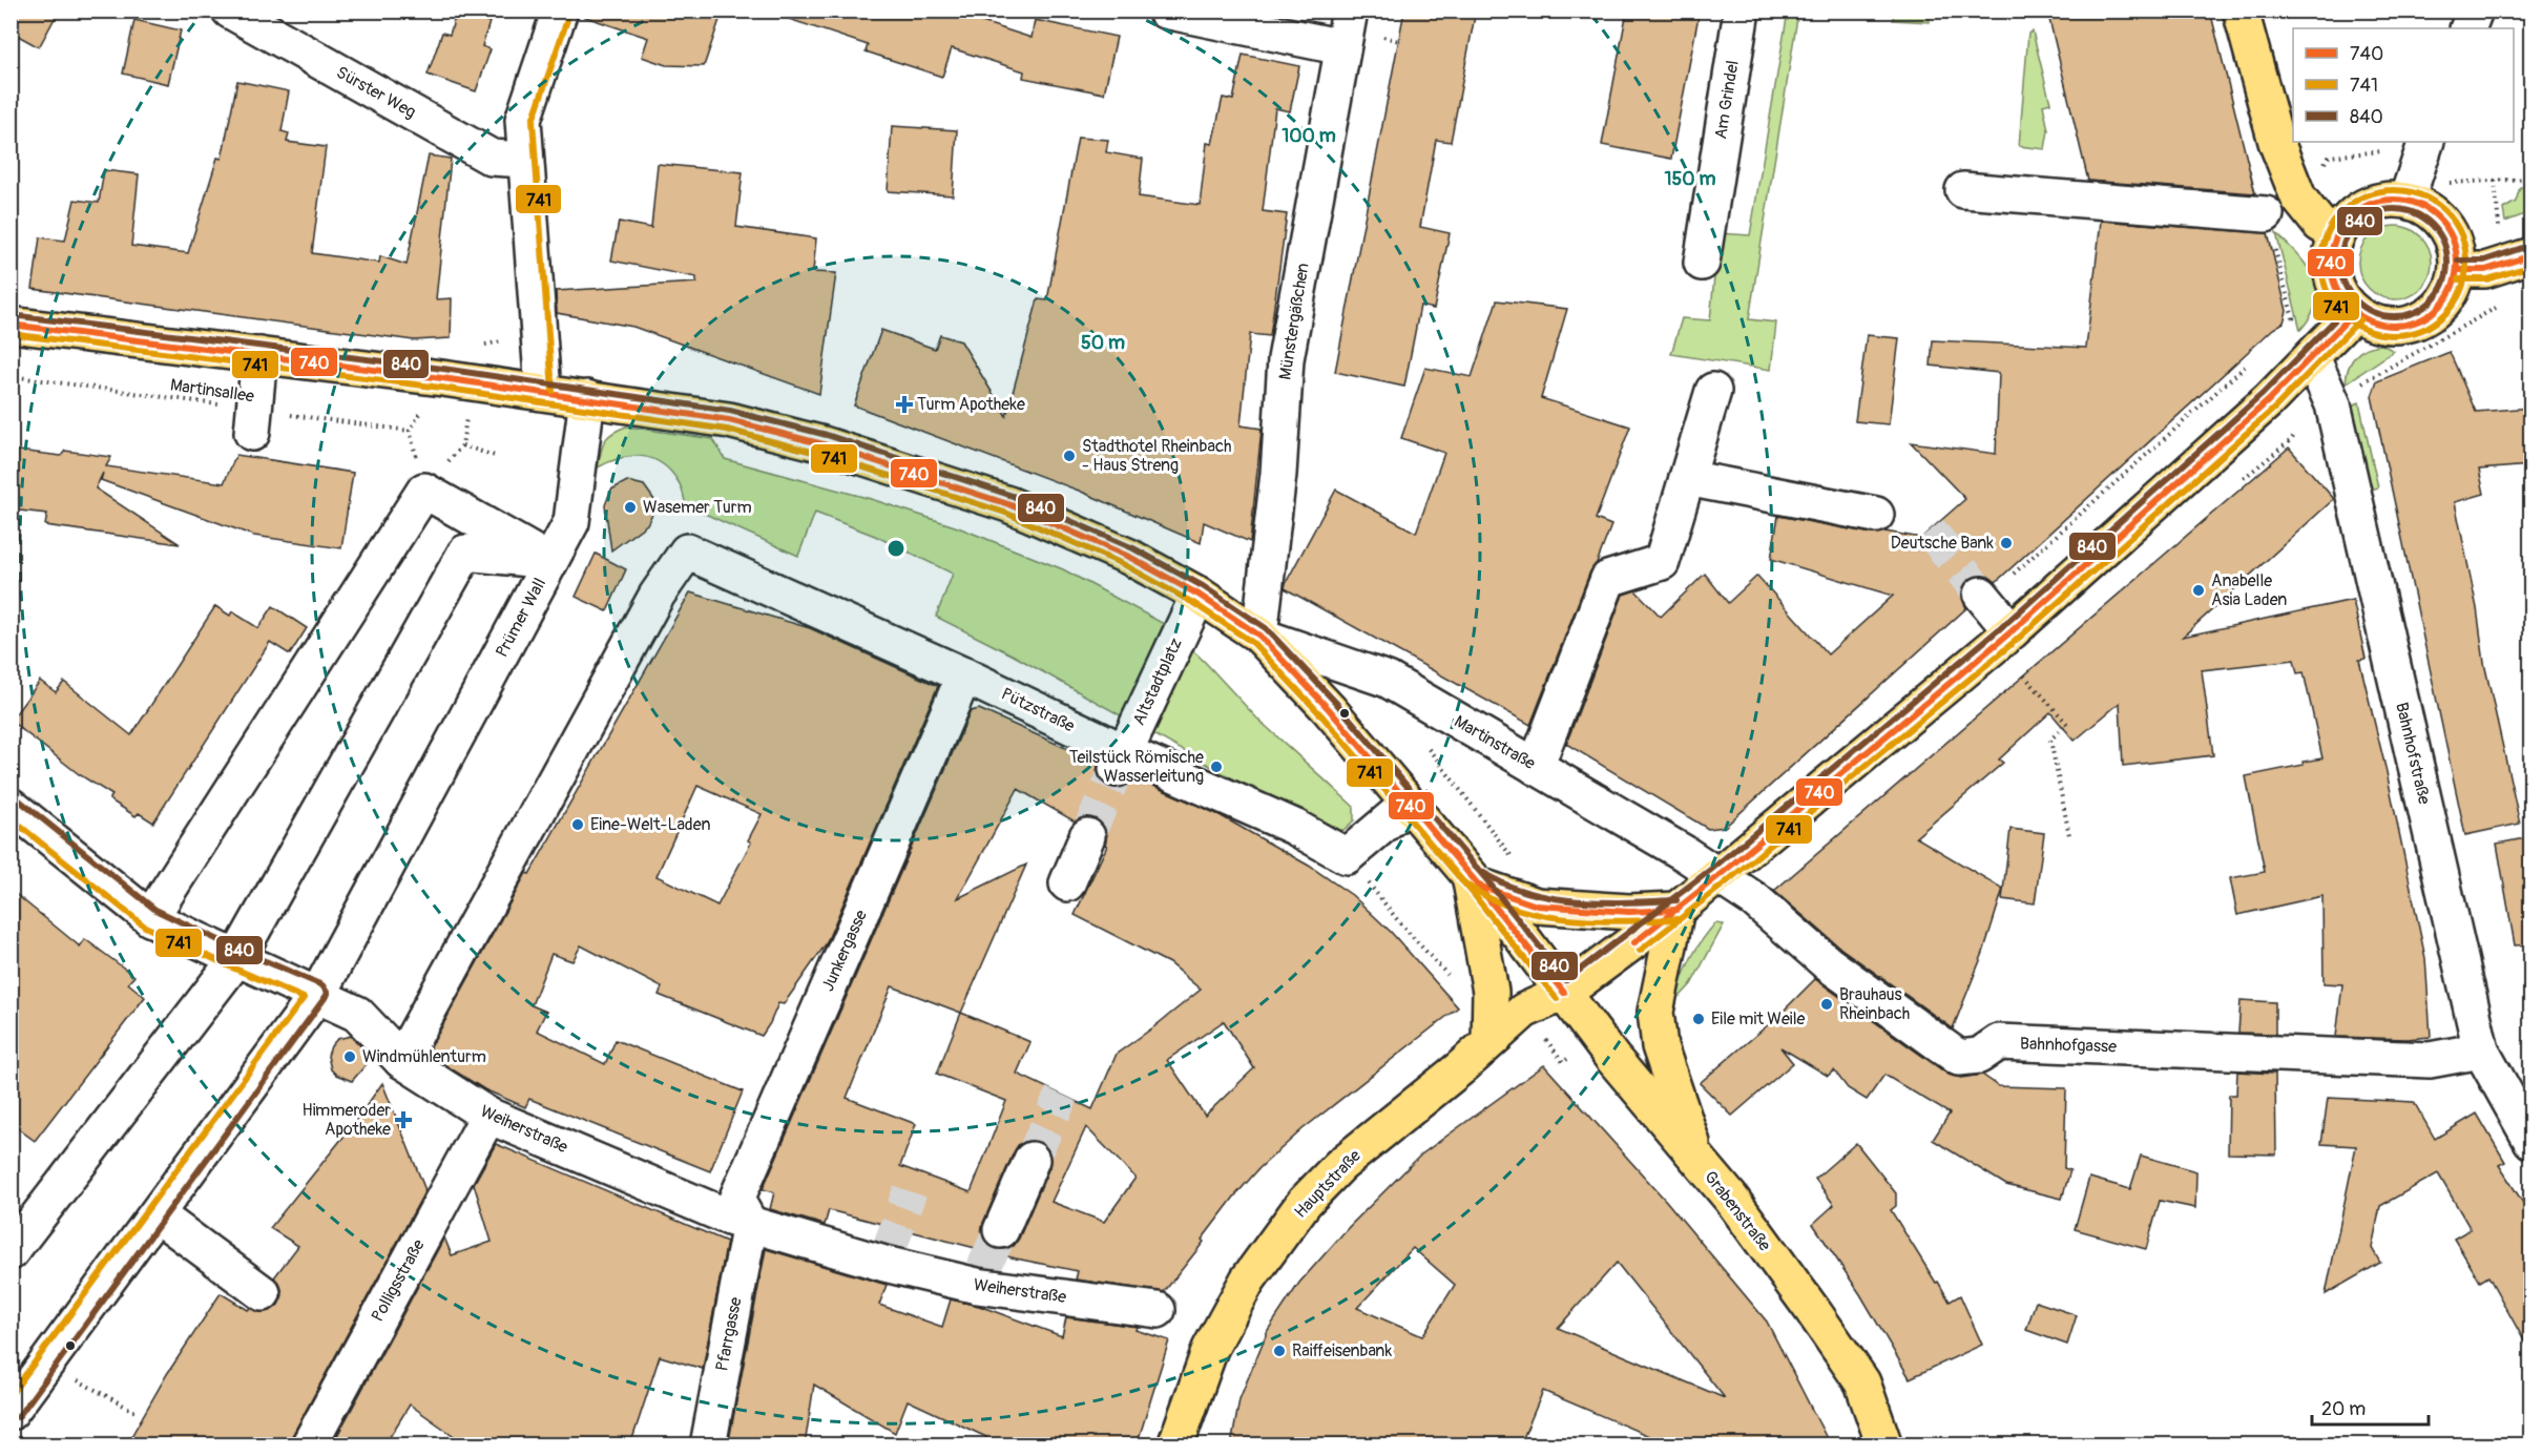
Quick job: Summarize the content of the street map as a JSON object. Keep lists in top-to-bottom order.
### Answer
{
  "streets": {
    "main road": ["Martinstraße", "Hauptstraße", "Grabenstraße"],
    "street": [
      "Sürster Weg",
      "Am Grindel",
      "Münstergäßchen",
      "Prümer Wall",
      "Altstadtplatz",
      "Pützstraße",
      "Bahnhofstraße",
      "Junkergasse",
      "Bahnhofgasse",
      "Weiherstraße",
      "Polligsstraße",
      "Pfarrgasse"
    ],
    "path": ["Martinsallee"]
  },
  "crossings": [
    ["Münstergäßchen", "Martinstraße"],
    ["Prümer Wall", "Weiherstraße"],
    ["Altstadtplatz", "Pützstraße"],
    ["Altstadtplatz", "Martinstraße"],
    ["Pützstraße", "Martinstraße"],
    ["Pützstraße", "Junkergasse"],
    ["Pützstraße", "Weiherstraße"],
    ["Martinstraße", "Bahnhofgasse"],
    ["Martinstraße", "Hauptstraße"],
    ["Martinstraße", "Grabenstraße"],
    ["Bahnhofstraße", "Bahnhofgasse"],
    ["Bahnhofstraße", "Hauptstraße"],
    ["Junkergasse", "Weiherstraße"],
    ["Junkergasse", "Pfarrgasse"],
    ["Bahnhofgasse", "Hauptstraße"],
    ["Weiherstraße", "Polligsstraße"],
    ["Weiherstraße", "Pfarrgasse"],
    ["Hauptstraße", "Grabenstraße"]
  ],
  "places": {
    "health": ["Turm Apotheke", "Himmeroder Apotheke"],
    "other": [
      "Stadthotel Rheinbach - Haus Streng",
      "Wasemer Turm",
      "Deutsche Bank",
      "Anabelle Asia Laden",
      "Teilstück Römische Wasserleitung",
      "Eine-Welt-Laden",
      "Brauhaus Rheinbach",
      "Eile mit Weile",
      "Windmühlenturm",
      "Raiffeisenbank"
    ]
  },
  "lines": ["transit line 741", "transit line 740", "transit line 840"],
  "legend": ["740", "741", "840"],
  "scale_bar": "20 m",
  "rings": ["100 m", "150 m", "50 m"]
}
